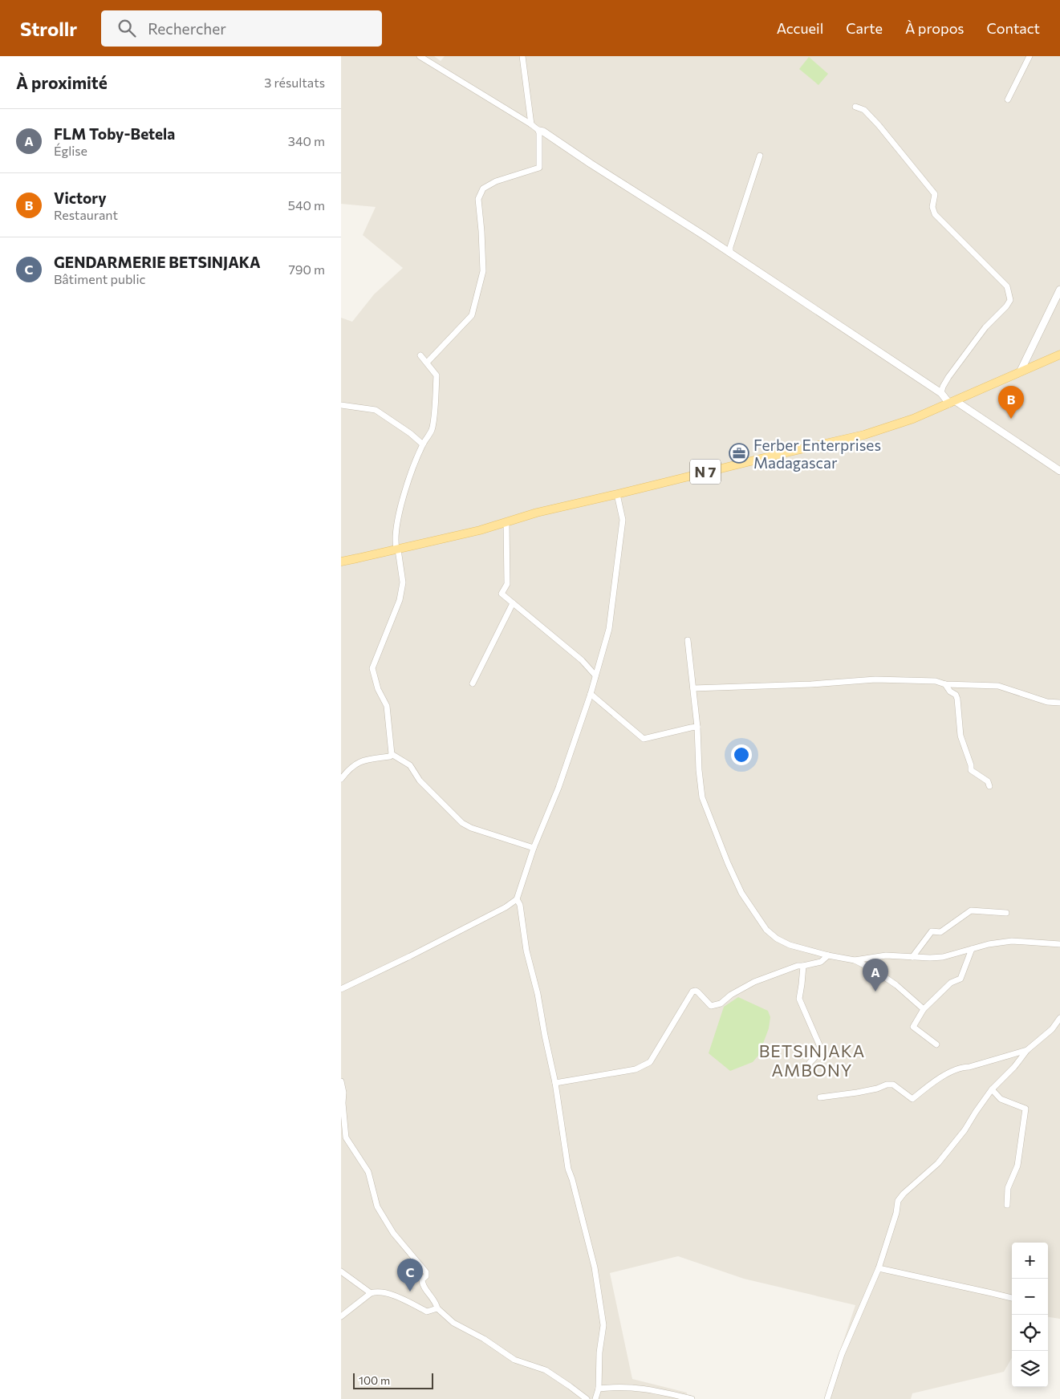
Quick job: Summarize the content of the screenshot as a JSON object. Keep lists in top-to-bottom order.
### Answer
{
  "streets": {
    "main road": ["N 7"]
  },
  "districts": ["BETSINJAKA AMBONY"],
  "places": {
    "office": ["Ferber Enterprises Madagascar"]
  },
  "scale_bar": "100 m",
  "page": {
    "header": "Strollr",
    "search": "Rechercher",
    "nav": [
      "Accueil",
      "Carte",
      "À propos",
      "Contact"
    ],
    "heading": ["À proximité", "3 résultats"],
    "list": [
      {
        "mark": "A",
        "name": "FLM Toby-Betela",
        "note": "Église",
        "value": "340 m"
      },
      {
        "mark": "B",
        "name": "Victory",
        "note": "Restaurant",
        "value": "540 m"
      },
      {
        "mark": "C",
        "name": "GENDARMERIE BETSINJAKA",
        "note": "Bâtiment public",
        "value": "790 m"
      }
    ],
    "pins": ["B", "A", "C"],
    "map_buttons": ["+", "−"],
    "scale": "100 m"
  }
}
